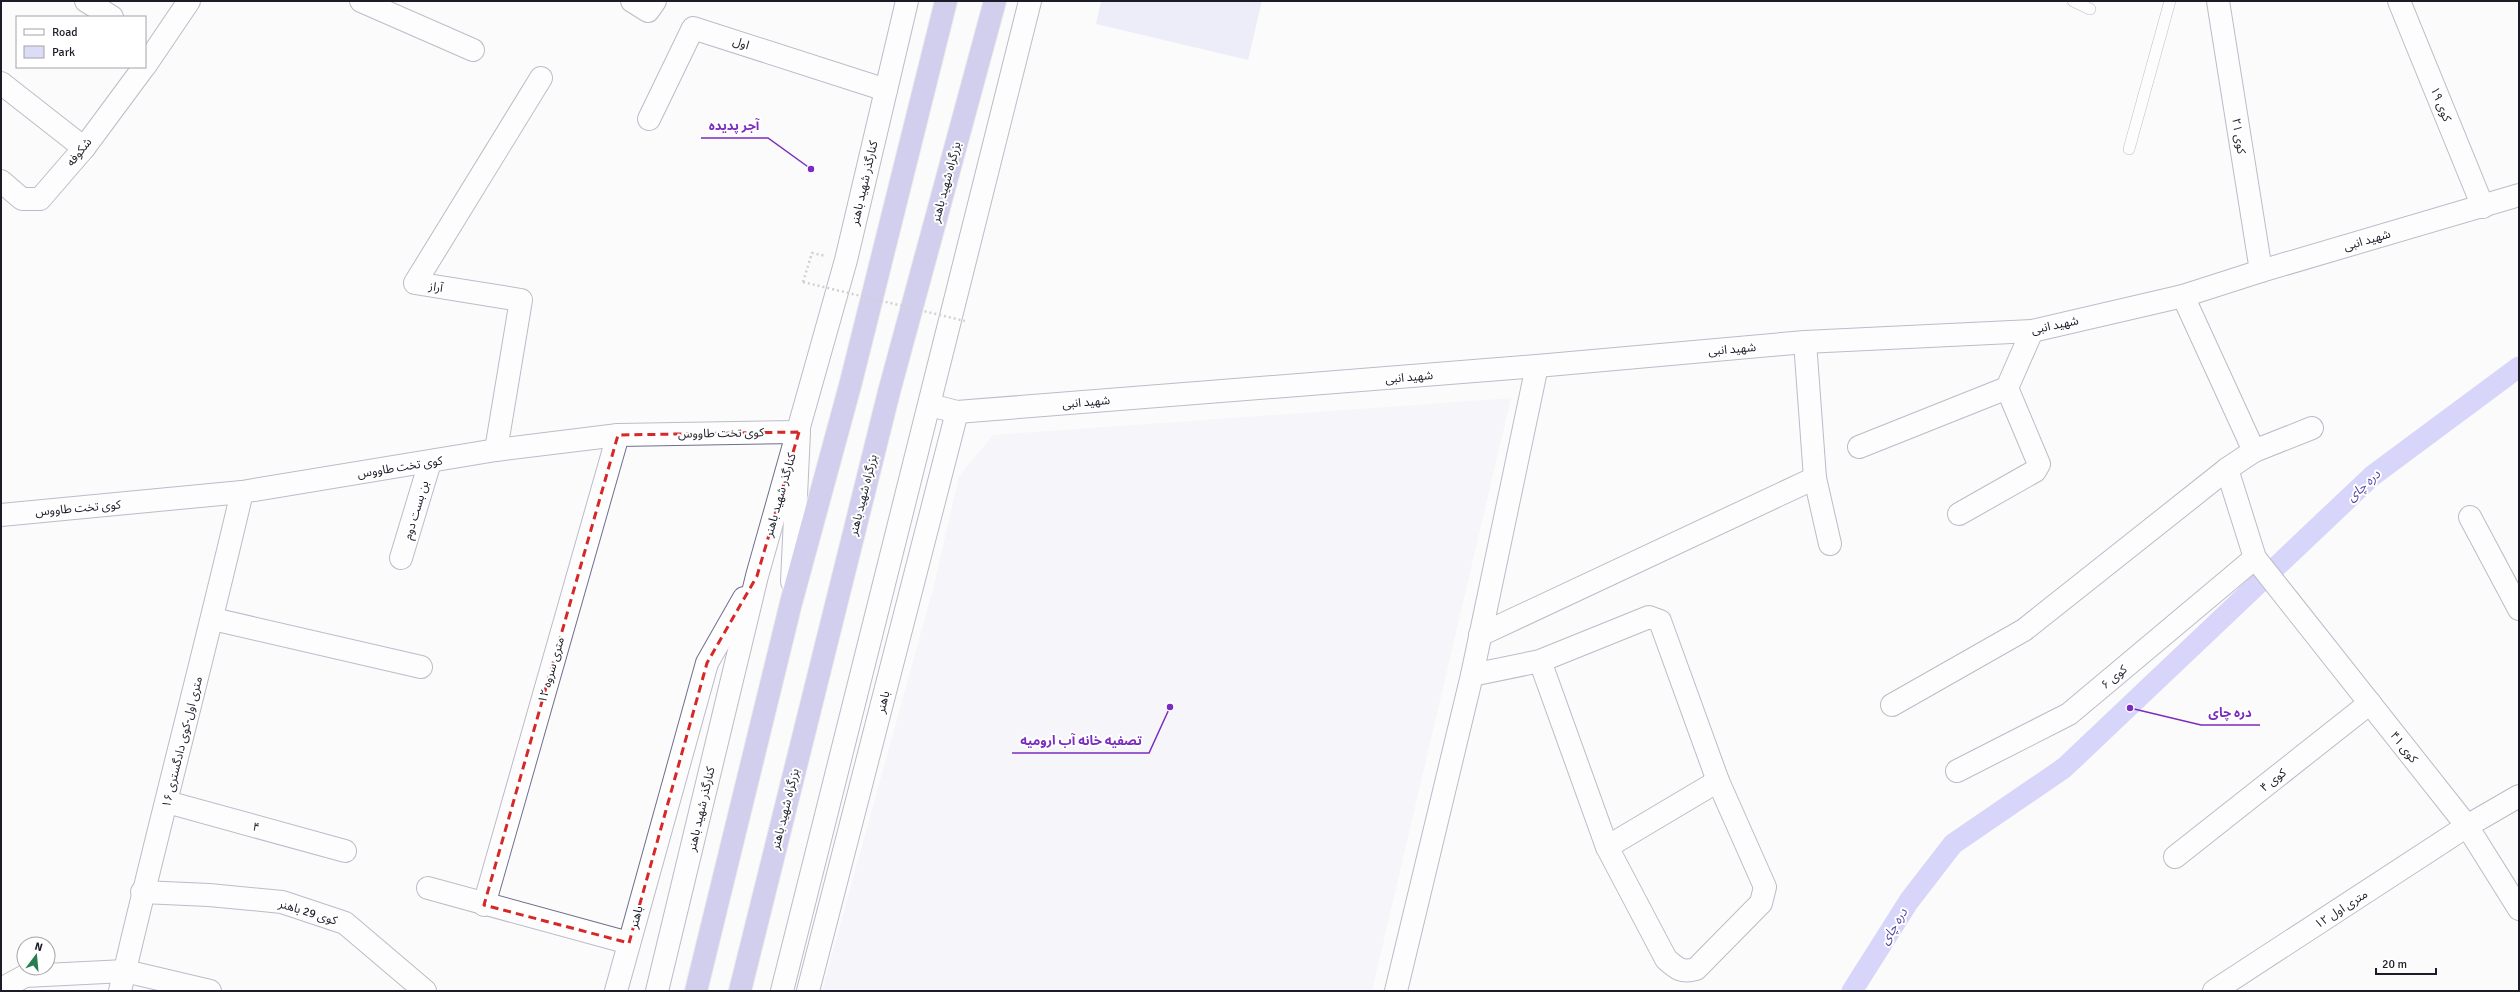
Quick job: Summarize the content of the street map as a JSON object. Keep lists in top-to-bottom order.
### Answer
{
  "streets": {
    "highway": ["بزرگراه شهید باهنر"],
    "street": [
      "اول",
      "کوی ۱۹",
      "کوی ۲۱",
      "شکوفه",
      "کنارگذر شهید باهنر",
      "شهید انبی",
      "آراز",
      "کوی تخت طاووس",
      "بن بست دوم",
      "۱۲ متری سروه",
      "کوی ۶",
      "باهنر",
      "۱۶ متری اول-کوی دادگستری",
      "کوی ۴۱",
      "کوی ۴",
      "۴",
      "۱۲ متری اول",
      "کوی 29 باهنر"
    ]
  },
  "crossings": [
    ["اول", "کنارگذر شهید باهنر"],
    ["کوی ۱۹", "شهید انبی"],
    ["کوی ۲۱", "شهید انبی"],
    ["کنارگذر شهید باهنر", "کوی تخت طاووس"],
    ["کنارگذر شهید باهنر", "باهنر"],
    ["شهید انبی", "باهنر"],
    ["آراز", "کوی تخت طاووس"],
    ["کوی تخت طاووس", "بن بست دوم"],
    ["کوی تخت طاووس", "۱۲ متری سروه"],
    ["کوی تخت طاووس", "۱۶ متری اول-کوی دادگستری"],
    ["کوی ۶", "کوی ۴۱"],
    ["۱۶ متری اول-کوی دادگستری", "۴"],
    ["۱۶ متری اول-کوی دادگستری", "کوی 29 باهنر"],
    ["کوی ۴۱", "کوی ۴"],
    ["کوی ۴۱", "۱۲ متری اول"]
  ],
  "water": ["دره چای"],
  "places": ["آجر پدیده", "تصفیه خانه آب ارومیه", "دره چای"],
  "legend": ["Road", "Park"],
  "scale_bar": "20 m",
  "north": "top"
}
